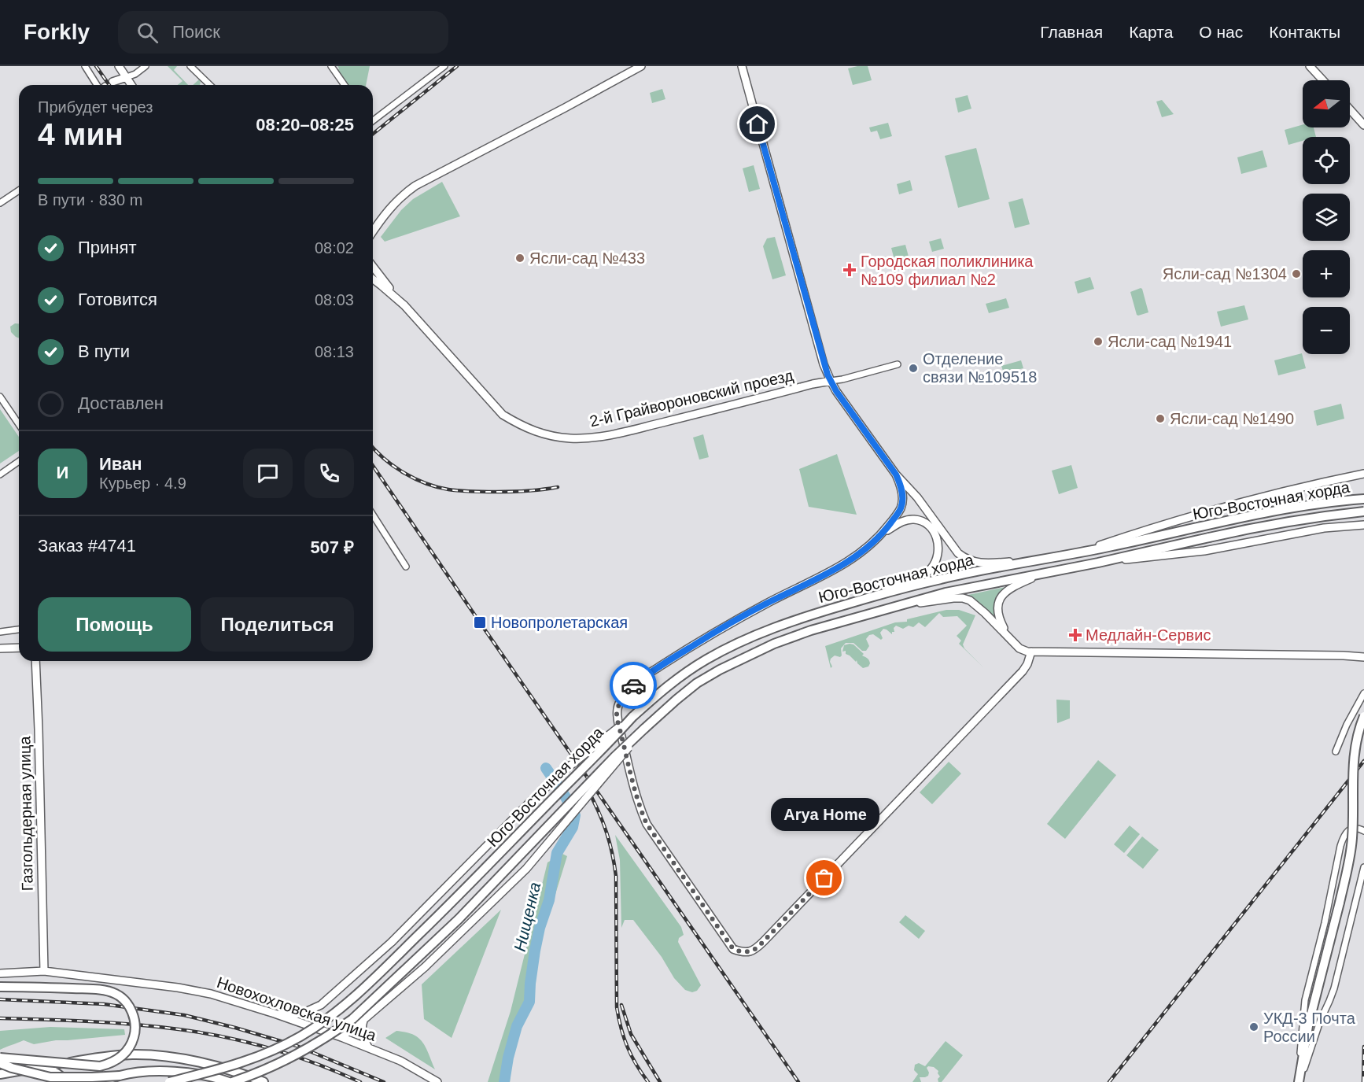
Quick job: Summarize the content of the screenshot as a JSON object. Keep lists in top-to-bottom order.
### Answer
{
  "streets": {
    "main road": [
      "2-й Грайвороновский проезд",
      "Юго-Восточная хорда",
      "Газгольдерная улица",
      "Новохохловская улица"
    ]
  },
  "crossings": [
    ["Газгольдерная улица", "Новохохловская улица"]
  ],
  "water": ["Нищенка"],
  "places": {
    "other": [
      "Ясли-сад №433",
      "Ясли-сад №1304",
      "Ясли-сад №1941",
      "Отделение связи №109518",
      "Ясли-сад №1490",
      "Arya Home",
      "УКД-3 Почта России"
    ],
    "health": ["Городская поликлиника №109 филиал №2", "Медлайн-Сервис"],
    "transit": ["Новопролетарская"]
  },
  "north": "left",
  "page": {
    "header": "Forkly",
    "search": "Поиск",
    "nav": [
      "Главная",
      "Карта",
      "О нас",
      "Контакты"
    ],
    "map_buttons": ["+", "−"],
    "heading": ["4 мин", "Прибудет через", "08:20–08:25"],
    "panel": [
      "Иван",
      "Курьер · 4.9",
      "Заказ #4741",
      "507 ₽"
    ],
    "bar": "В пути · 830 m",
    "list": [
      ["Принят", "08:02"],
      ["Готовится", "08:03"],
      ["В пути", "08:13"],
      "Доставлен"
    ],
    "round": "И",
    "buttons": ["Помощь", "Поделиться"],
    "bubble": "Arya Home"
  }
}
